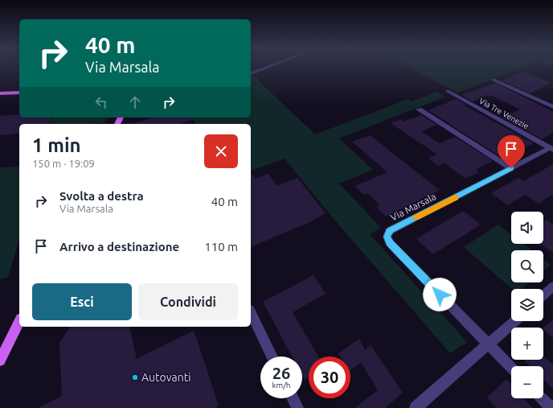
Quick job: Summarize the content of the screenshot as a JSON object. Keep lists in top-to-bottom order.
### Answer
{
  "streets": {
    "street": ["Via Tre Venezie", "Via Marsala"]
  },
  "crossings": [
    ["Via Tre Venezie", "Via Marsala"]
  ],
  "places": ["Autovanti"],
  "page": {
    "turn": ["40 m", "Via Marsala"],
    "heading": ["1 min", "150 m · 19:09"],
    "list": [
      {
        "name": "Svolta a destra",
        "note": "Via Marsala",
        "value": "40 m"
      },
      {
        "name": "Arrivo a destinazione",
        "value": "110 m"
      }
    ],
    "map_buttons": ["+", "−"],
    "buttons": ["Esci", "Condividi"],
    "speed": "26 km/h",
    "limit": "30"
  }
}
